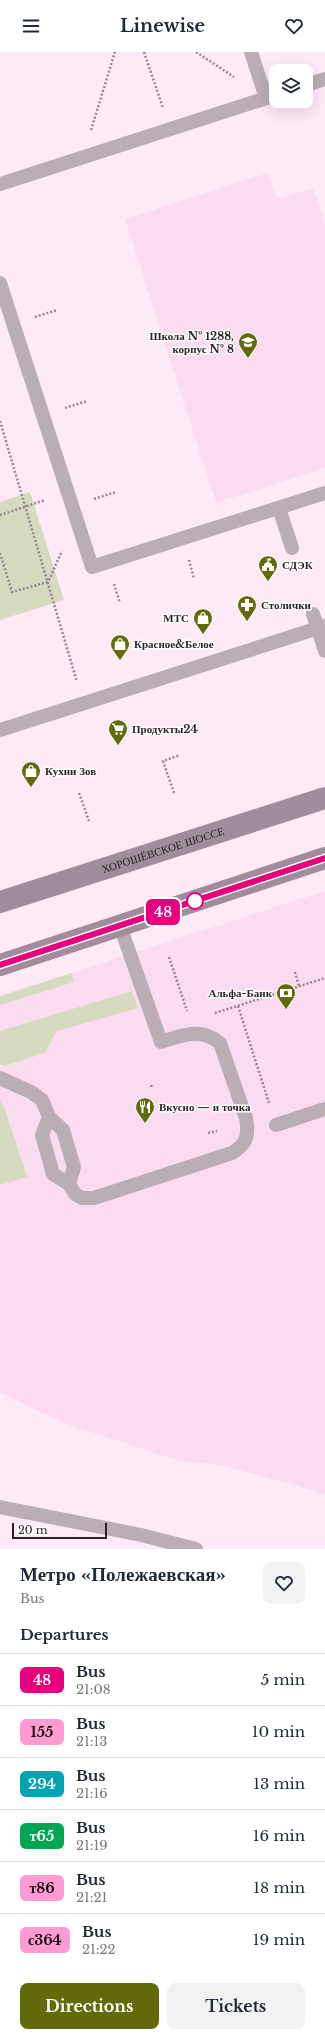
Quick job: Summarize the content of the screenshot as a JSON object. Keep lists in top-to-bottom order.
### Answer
{
  "streets": {
    "main road": ["ХОРОШЁВСКОЕ ШОССЕ"]
  },
  "places": {
    "school or university": ["Школа № 1288, корпус № 8"],
    "public building": ["СДЭК"],
    "pharmacy": ["Столички"],
    "shop": ["МТС", "Красное&Белое", "Кухни Зов"],
    "supermarket": ["Продукты24"],
    "bank": ["Альфа-Банк"],
    "restaurant": ["Вкусно — и точка"]
  },
  "lines": ["bus line 48"],
  "scale_bar": "20 m",
  "page": {
    "header": "Linewise",
    "on_map": "48",
    "scale": "20 m",
    "heading": [
      ["Метро «Полежаевская»", "Bus"],
      "Departures"
    ],
    "list": [
      {
        "mark": "48",
        "name": "Bus",
        "note": "21:08",
        "value": "5 min"
      },
      {
        "mark": "155",
        "name": "Bus",
        "note": "21:13",
        "value": "10 min"
      },
      {
        "mark": "294",
        "name": "Bus",
        "note": "21:16",
        "value": "13 min"
      },
      {
        "mark": "т65",
        "name": "Bus",
        "note": "21:19",
        "value": "16 min"
      },
      {
        "mark": "т86",
        "name": "Bus",
        "note": "21:21",
        "value": "18 min"
      },
      {
        "mark": "с364",
        "name": "Bus",
        "note": "21:22",
        "value": "19 min"
      }
    ],
    "buttons": ["Directions", "Tickets"]
  }
}
